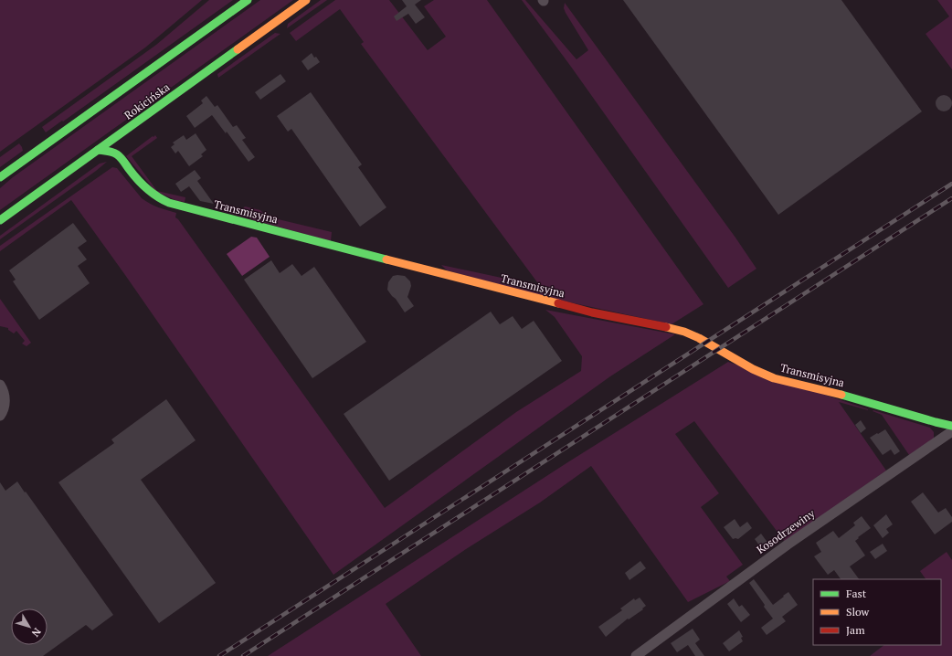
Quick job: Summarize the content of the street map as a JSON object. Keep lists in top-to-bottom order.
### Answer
{
  "streets": {
    "street": ["Rokicińska", "Transmisyjna", "Kosodrzewiny"]
  },
  "legend": ["Fast", "Slow", "Jam"],
  "north": "bottom right"
}
